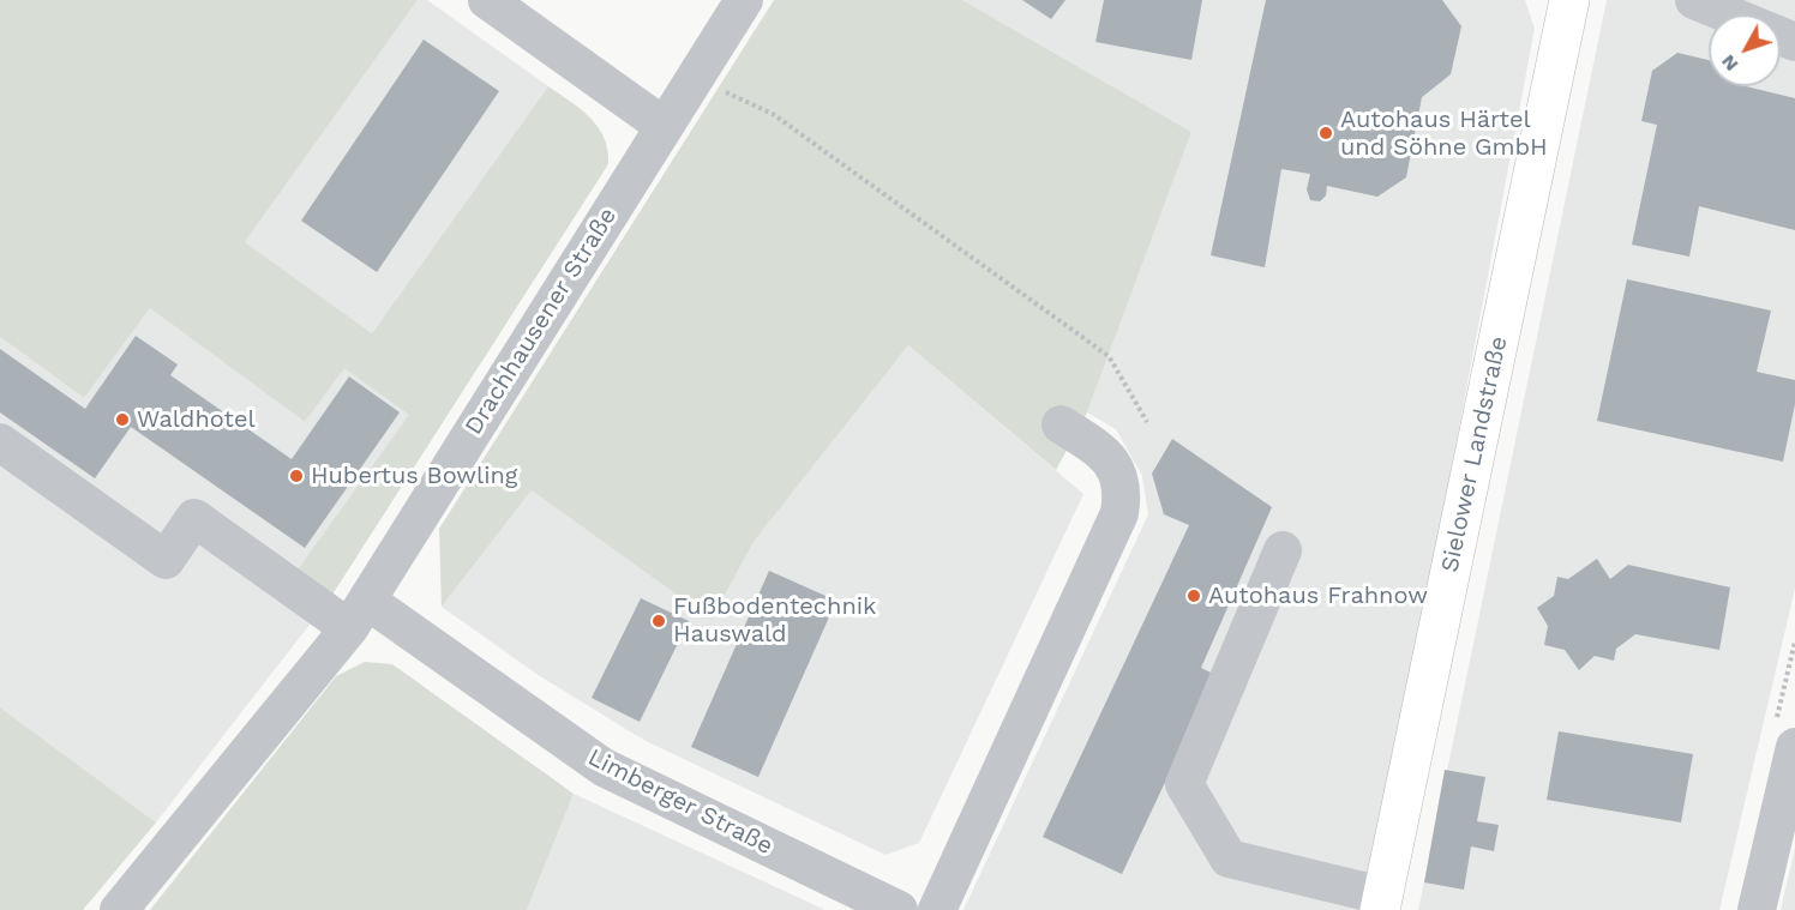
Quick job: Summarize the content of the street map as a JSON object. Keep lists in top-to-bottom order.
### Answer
{
  "streets": {
    "main road": ["Sielower Landstraße"],
    "street": ["Drachhausener Straße", "Limberger Straße"]
  },
  "crossings": [
    ["Drachhausener Straße", "Limberger Straße"]
  ],
  "places": [
    "Autohaus Härtel und Söhne GmbH",
    "Waldhotel",
    "Hubertus Bowling",
    "Autohaus Frahnow",
    "Fußbodentechnik Hauswald"
  ],
  "north": "bottom left"
}
